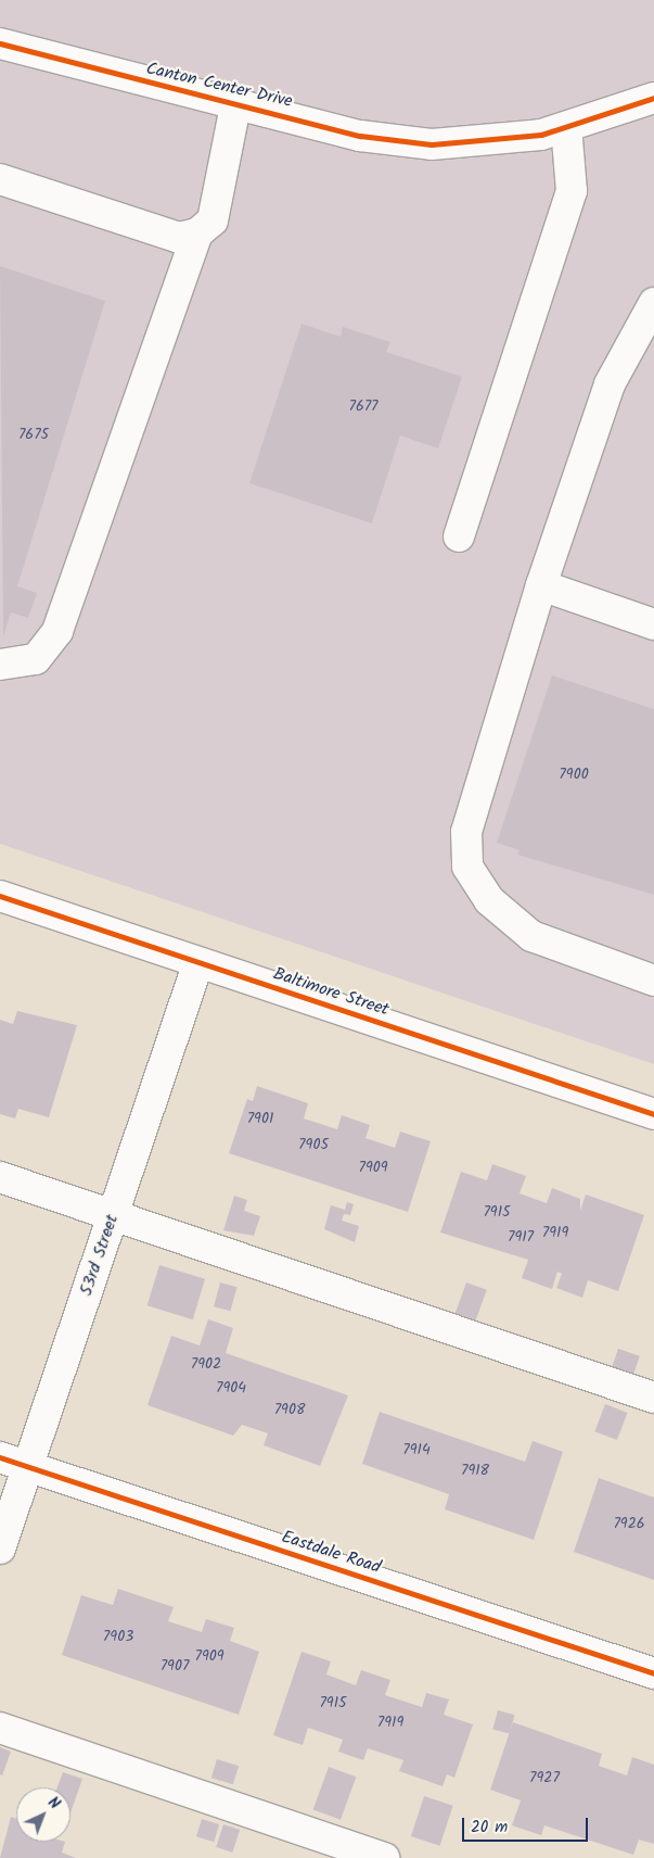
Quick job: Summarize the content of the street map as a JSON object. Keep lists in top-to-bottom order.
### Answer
{
  "streets": {
    "street": [
      "Canton Center Drive",
      "Baltimore Street",
      "53rd Street",
      "Eastdale Road"
    ]
  },
  "crossings": [
    ["Baltimore Street", "53rd Street"],
    ["53rd Street", "Eastdale Road"]
  ],
  "house_numbers": [
    "7677",
    "7675",
    "7900",
    "7901",
    "7905",
    "7909",
    "7915",
    "7919",
    "7917",
    "7902",
    "7904",
    "7908",
    "7914",
    "7918",
    "7926",
    "7903",
    "7909",
    "7907",
    "7915",
    "7919",
    "7927"
  ],
  "scale_bar": "20 m",
  "north": "top right"
}
